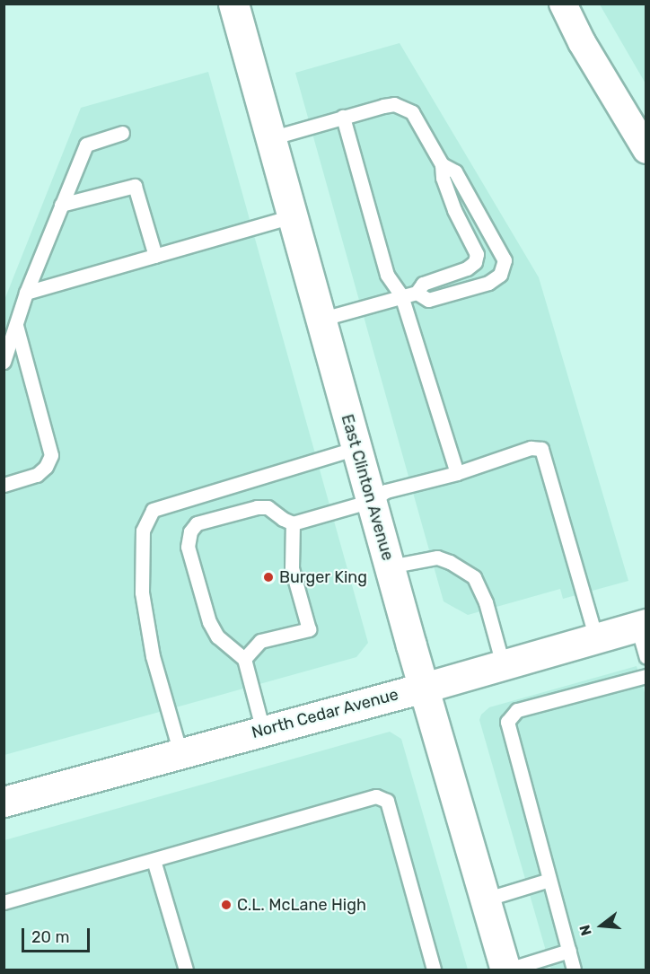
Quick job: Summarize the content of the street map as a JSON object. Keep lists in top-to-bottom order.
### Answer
{
  "streets": {
    "main road": ["East Clinton Avenue", "North Cedar Avenue"]
  },
  "crossings": [
    ["East Clinton Avenue", "North Cedar Avenue"]
  ],
  "places": ["Burger King", "C.L. McLane High"],
  "scale_bar": "20 m",
  "north": "left"
}
